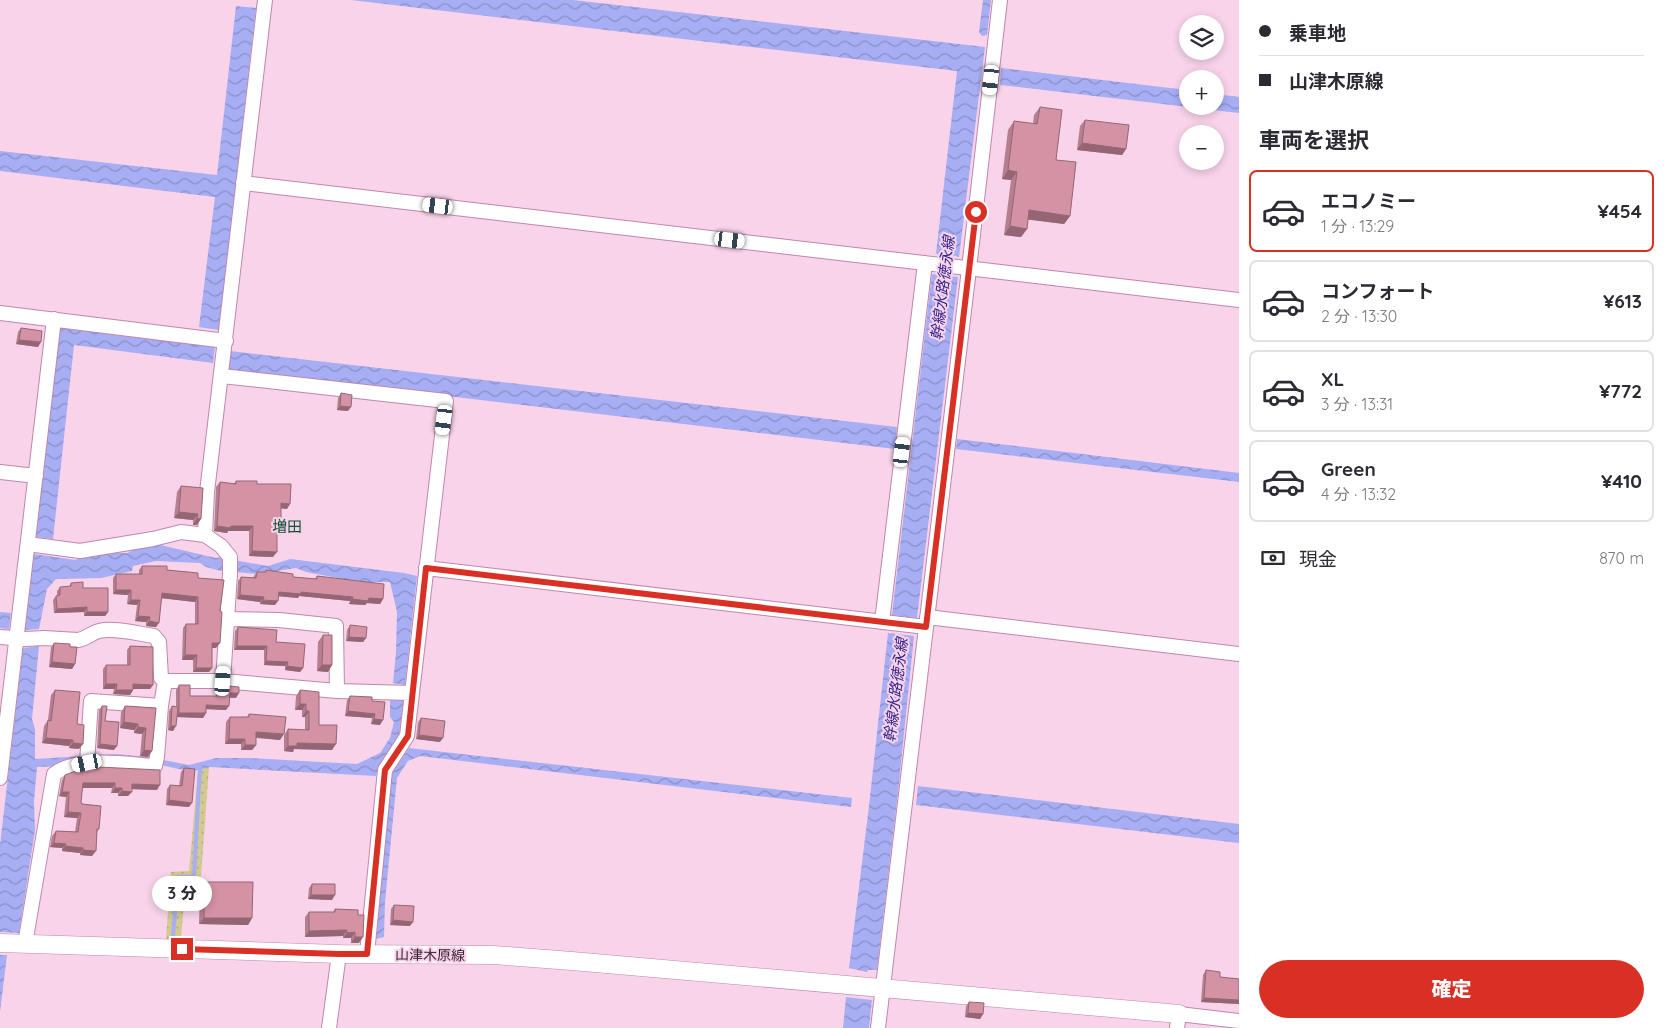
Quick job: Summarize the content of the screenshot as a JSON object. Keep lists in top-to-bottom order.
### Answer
{
  "streets": {
    "street": ["山津木原線"]
  },
  "districts": ["増田"],
  "water": ["幹線水路徳永線"],
  "page": {
    "banner": ["乗車地", "山津木原線"],
    "map_buttons": ["+", "−"],
    "heading": "車両を選択",
    "list": [
      {
        "name": "エコノミー",
        "note": "1 分 · 13:29",
        "value": "¥454"
      },
      {
        "name": "コンフォート",
        "note": "2 分 · 13:30",
        "value": "¥613"
      },
      {
        "name": "XL",
        "note": "3 分 · 13:31",
        "value": "¥772"
      },
      {
        "name": "Green",
        "note": "4 分 · 13:32",
        "value": "¥410"
      }
    ],
    "pay": ["現金", "870 m"],
    "bubble": "3 分",
    "buttons": "確定"
  }
}
